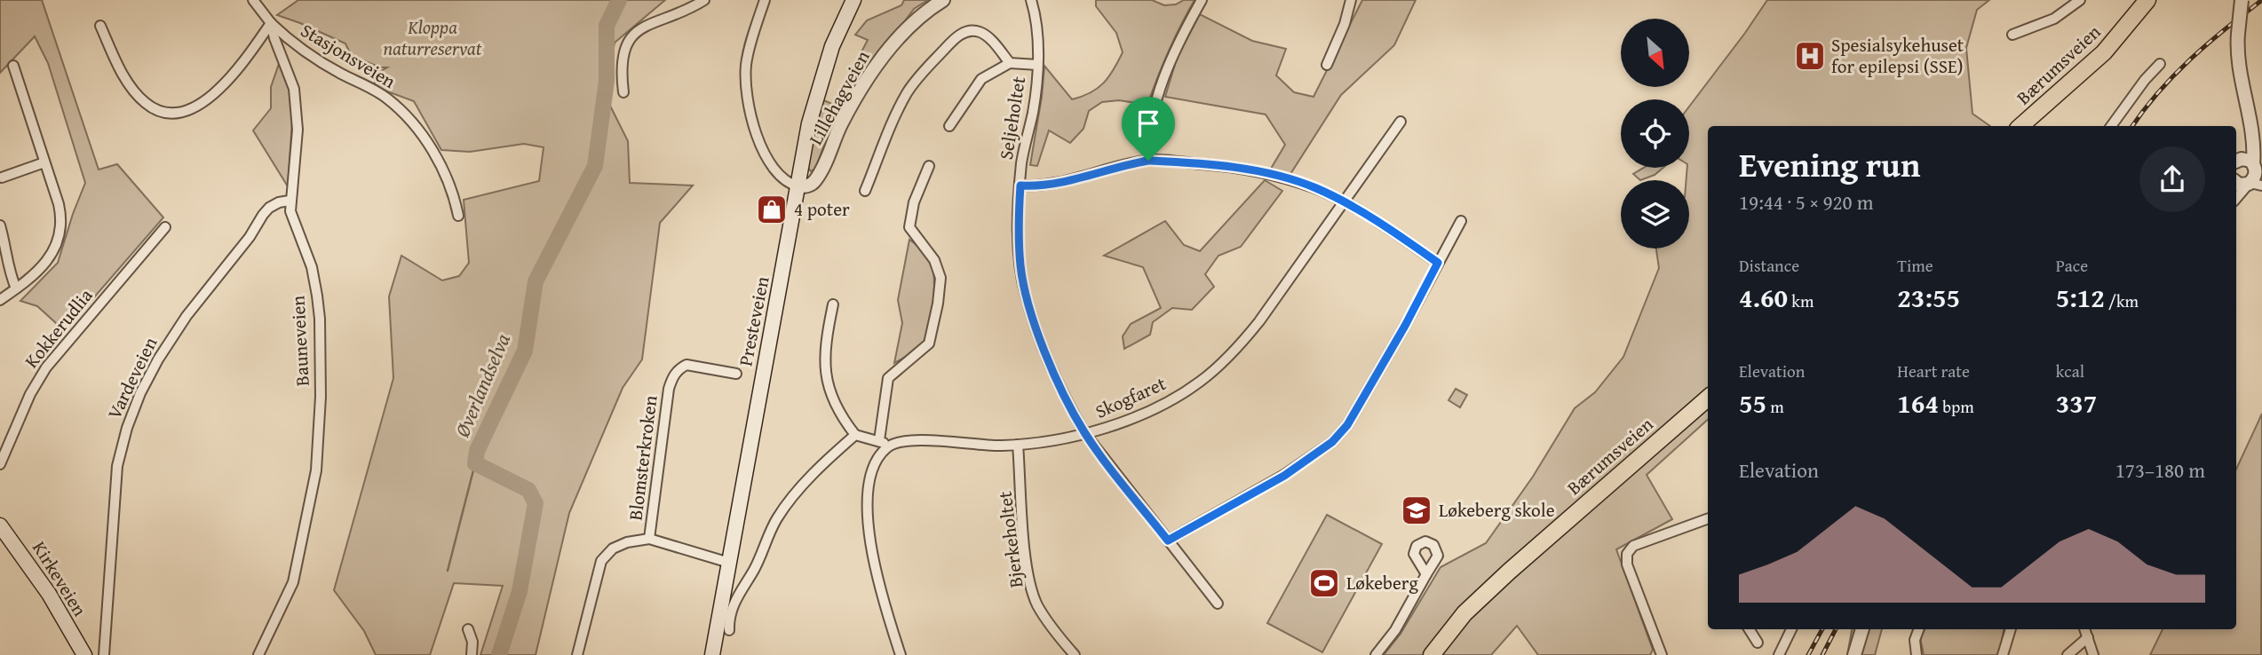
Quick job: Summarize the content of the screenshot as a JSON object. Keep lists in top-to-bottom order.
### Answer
{
  "streets": {
    "main road": ["Bærumsveien", "Presteveien", "Kirkeveien"],
    "street": [
      "Stasjonsveien",
      "Lillehagveien",
      "Seljeholtet",
      "Kokkerudlia",
      "Bauneveien",
      "Vardeveien",
      "Skogfaret",
      "Blomsterkroken",
      "Bjerkeholtet"
    ]
  },
  "crossings": [
    ["Stasjonsveien", "Bauneveien"],
    ["Lillehagveien", "Presteveien"],
    ["Seljeholtet", "Skogfaret"],
    ["Presteveien", "Blomsterkroken"],
    ["Bauneveien", "Vardeveien"],
    ["Skogfaret", "Bjerkeholtet"]
  ],
  "water": ["Øverlandselva"],
  "parks": ["Kloppa naturreservat"],
  "places": {
    "hospital": ["Spesialsykehuset for epilepsi (SSE)"],
    "shop": ["4 poter"],
    "school or university": ["Løkeberg skole"],
    "sports": ["Løkeberg"]
  },
  "north": "bottom right",
  "page": {
    "heading": ["Evening run", "19:44 · 5 × 920 m"],
    "stats": [
      ["Distance", "4.60 km"],
      ["Time", "23:55"],
      ["Pace", "5:12 /km"],
      ["Elevation", "55 m"],
      ["Heart rate", "164 bpm"],
      ["kcal", "337"]
    ],
    "chart": ["Elevation", "173–180 m"]
  }
}
